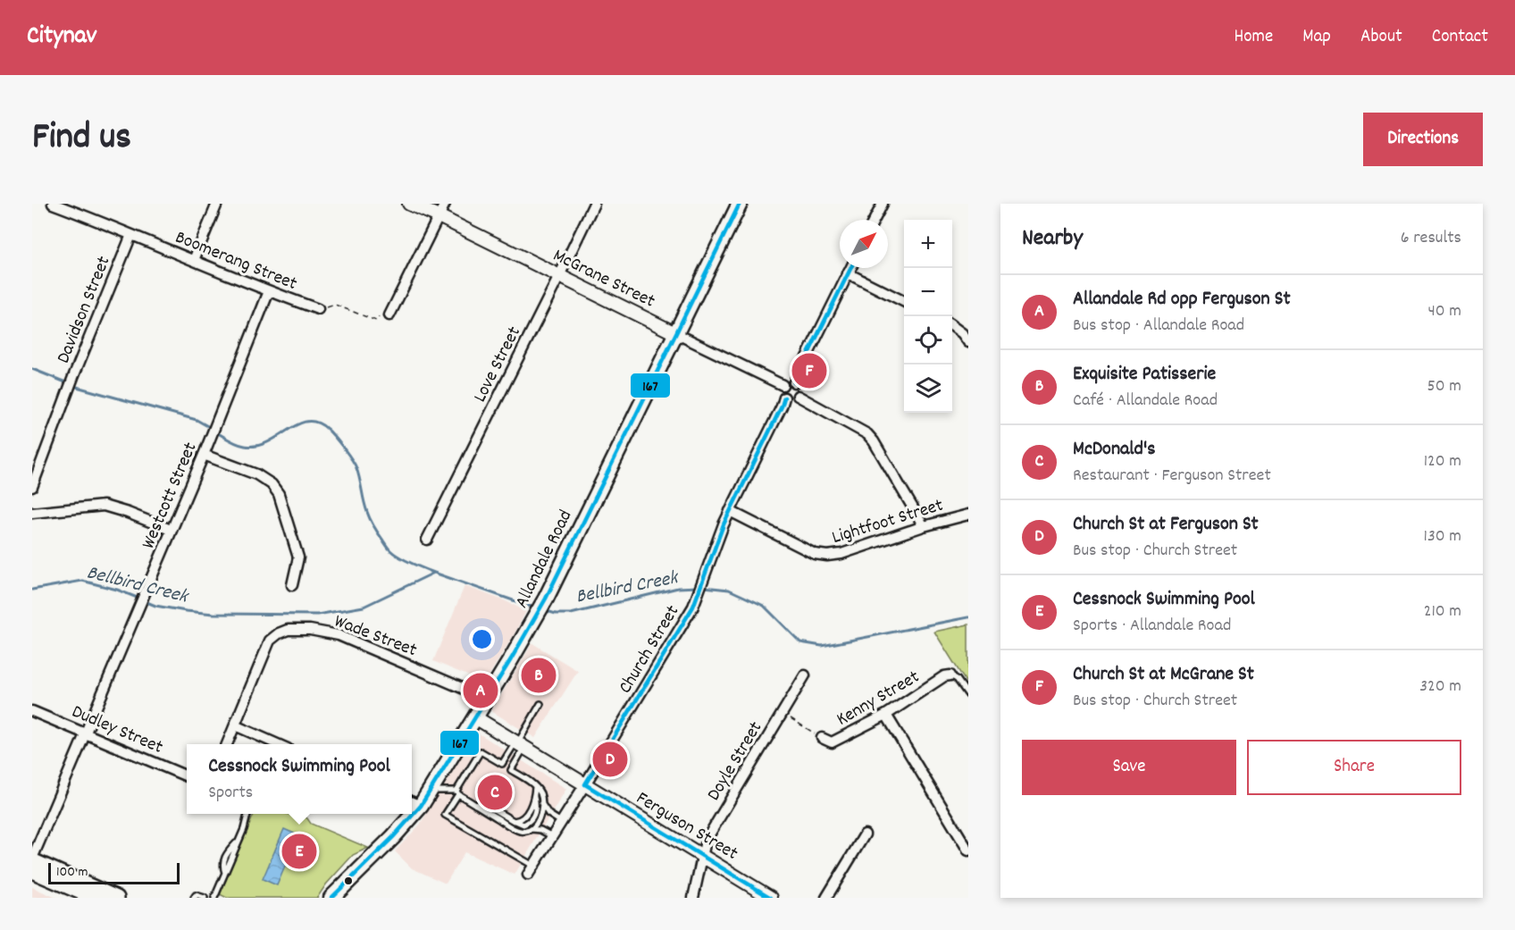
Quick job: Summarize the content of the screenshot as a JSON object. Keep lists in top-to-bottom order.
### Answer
{
  "streets": {
    "main road": ["Allandale Road"],
    "street": [
      "Boomerang Street",
      "McGrane Street",
      "Davidson Street",
      "Love Street",
      "Westcott Street",
      "Lightfoot Street",
      "Wade Street",
      "Church Street",
      "Kenny Street",
      "Dudley Street",
      "Doyle Street",
      "Ferguson Street"
    ]
  },
  "crossings": [
    ["Boomerang Street", "Davidson Street"],
    ["Boomerang Street", "Westcott Street"],
    ["McGrane Street", "Love Street"],
    ["McGrane Street", "Allandale Road"],
    ["McGrane Street", "Church Street"],
    ["Westcott Street", "Dudley Street"],
    ["Lightfoot Street", "Church Street"],
    ["Allandale Road", "Ferguson Street"],
    ["Church Street", "Ferguson Street"],
    ["Doyle Street", "Ferguson Street"]
  ],
  "water": ["Bellbird Creek"],
  "lines": ["transit line 167"],
  "scale_bar": "100 m",
  "north": "top right",
  "page": {
    "header": "Citynav",
    "nav": [
      "Home",
      "Map",
      "About",
      "Contact"
    ],
    "title": "Find us",
    "buttons": [
      "Directions",
      ["Save", "Share"]
    ],
    "heading": ["Nearby", "6 results"],
    "map_buttons": ["+", "−"],
    "list": [
      {
        "mark": "A",
        "name": "Allandale Rd opp Ferguson St",
        "note": "Bus stop · Allandale Road",
        "value": "40 m"
      },
      {
        "mark": "B",
        "name": "Exquisite Patisserie",
        "note": "Café · Allandale Road",
        "value": "50 m"
      },
      {
        "mark": "C",
        "name": "McDonald's",
        "note": "Restaurant · Ferguson Street",
        "value": "120 m"
      },
      {
        "mark": "D",
        "name": "Church St at Ferguson St",
        "note": "Bus stop · Church Street",
        "value": "130 m"
      },
      {
        "mark": "E",
        "name": "Cessnock Swimming Pool",
        "note": "Sports · Allandale Road",
        "value": "210 m"
      },
      {
        "mark": "F",
        "name": "Church St at McGrane St",
        "note": "Bus stop · Church Street",
        "value": "320 m"
      }
    ],
    "pins": [
      "F",
      "B",
      "A",
      "D",
      "C",
      "E"
    ],
    "popup": ["Cessnock Swimming Pool", "Sports"],
    "scale": "100 m"
  }
}
